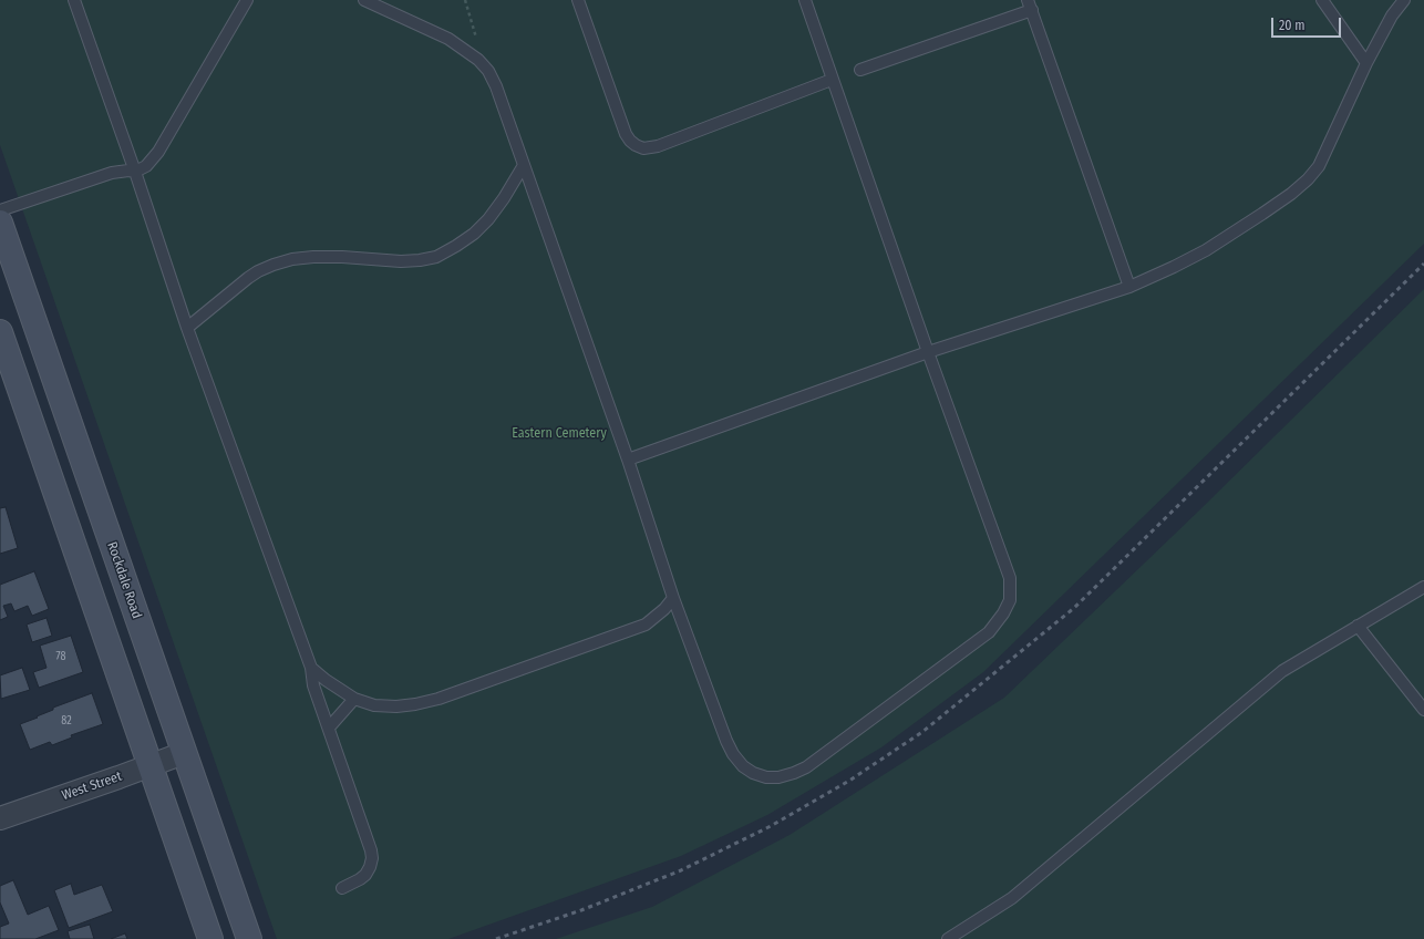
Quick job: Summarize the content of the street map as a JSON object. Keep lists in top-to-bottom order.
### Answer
{
  "streets": {
    "main road": ["Rockdale Road"],
    "street": ["West Street"]
  },
  "crossings": [
    ["Rockdale Road", "West Street"]
  ],
  "parks": ["Eastern Cemetery"],
  "house_numbers": ["78", "82"],
  "scale_bar": "20 m"
}
